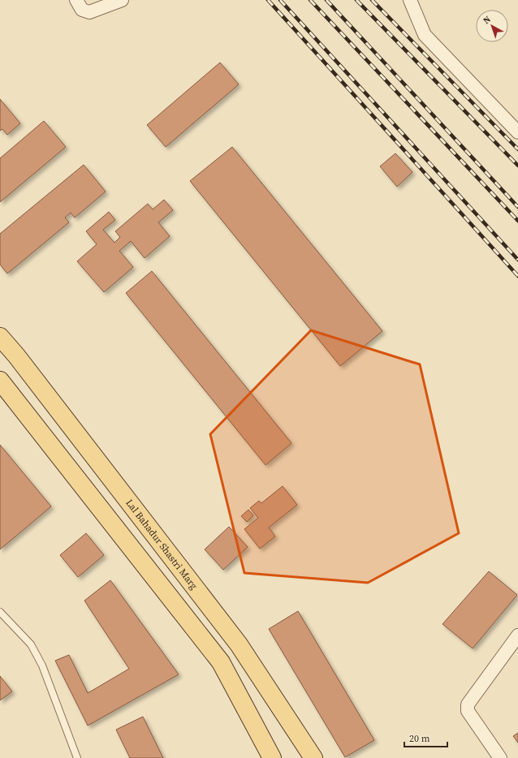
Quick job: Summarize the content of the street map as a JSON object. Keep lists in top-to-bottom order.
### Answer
{
  "streets": {
    "main road": ["Lal Bahadur Shastri Marg"]
  },
  "scale_bar": "20 m",
  "north": "top left"
}
